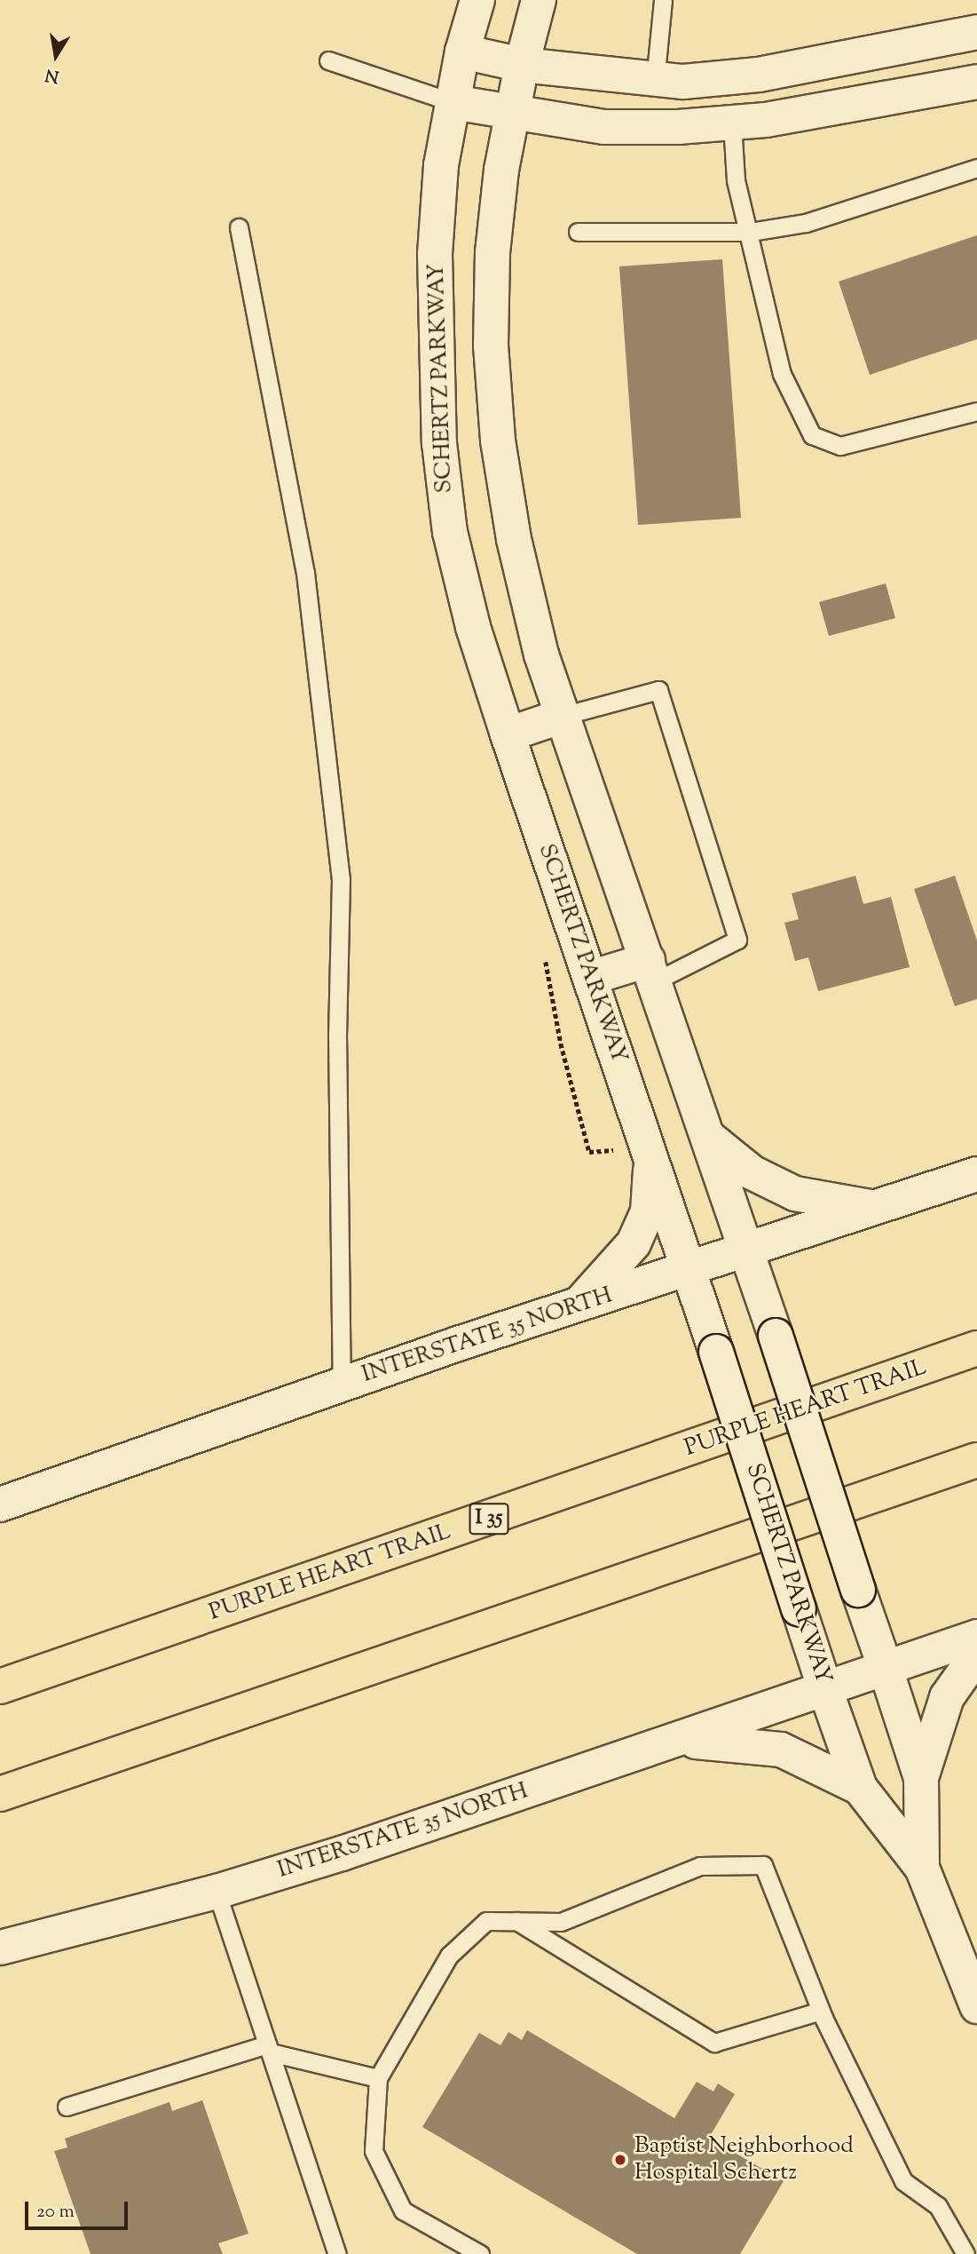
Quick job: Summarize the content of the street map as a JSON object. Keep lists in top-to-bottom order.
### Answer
{
  "streets": {
    "highway": ["PURPLE HEART TRAIL", "I 35"],
    "main road": ["SCHERTZ PARKWAY", "INTERSTATE 35 NORTH"]
  },
  "crossings": [
    ["SCHERTZ PARKWAY", "INTERSTATE 35 NORTH"]
  ],
  "places": ["Baptist Neighborhood Hospital Schertz"],
  "scale_bar": "20 m",
  "north": "bottom"
}
